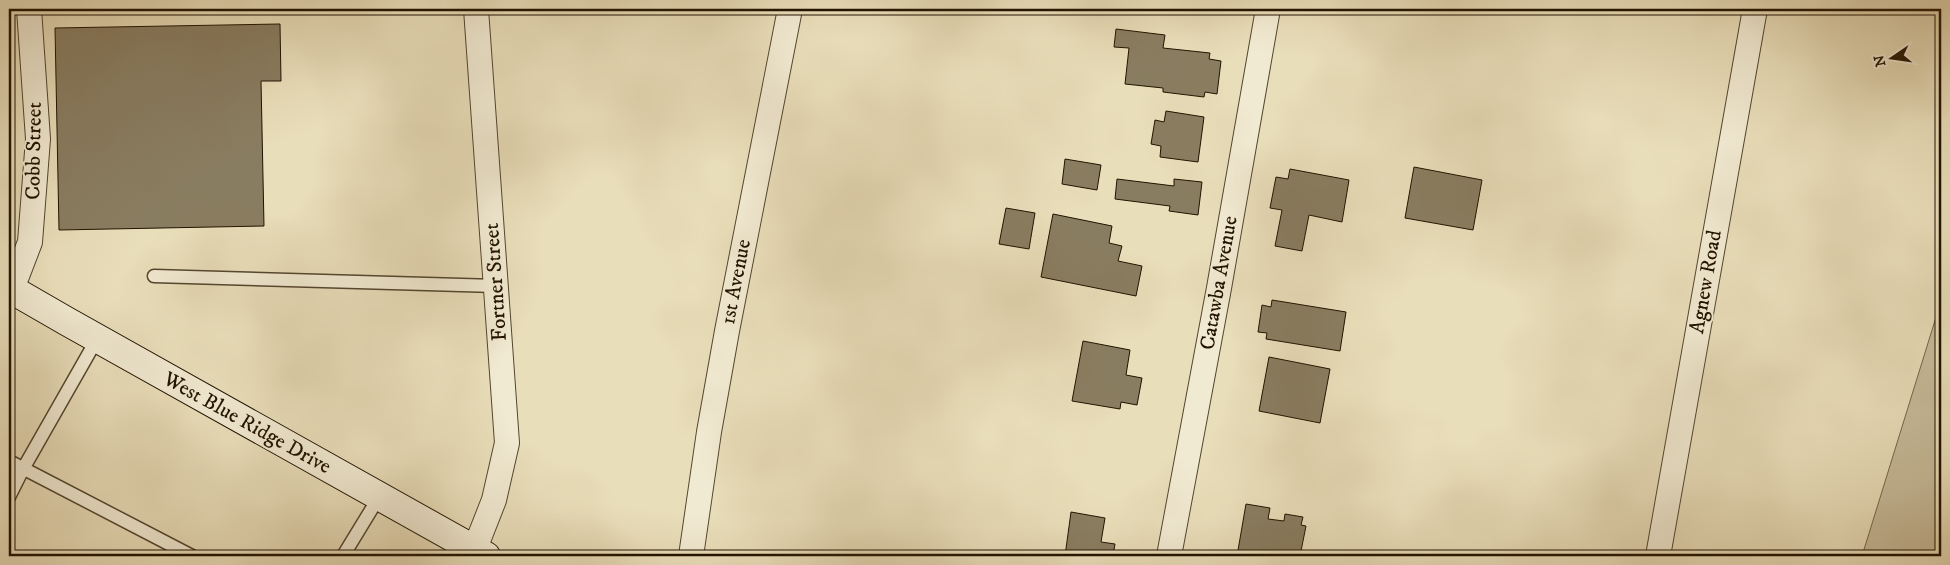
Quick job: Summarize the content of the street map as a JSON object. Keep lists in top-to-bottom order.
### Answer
{
  "streets": {
    "main road": ["West Blue Ridge Drive"],
    "street": [
      "Cobb Street",
      "Fortner Street",
      "1st Avenue",
      "Agnew Road",
      "Catawba Avenue"
    ]
  },
  "crossings": [
    ["Cobb Street", "West Blue Ridge Drive"],
    ["Fortner Street", "West Blue Ridge Drive"]
  ],
  "north": "left"
}
